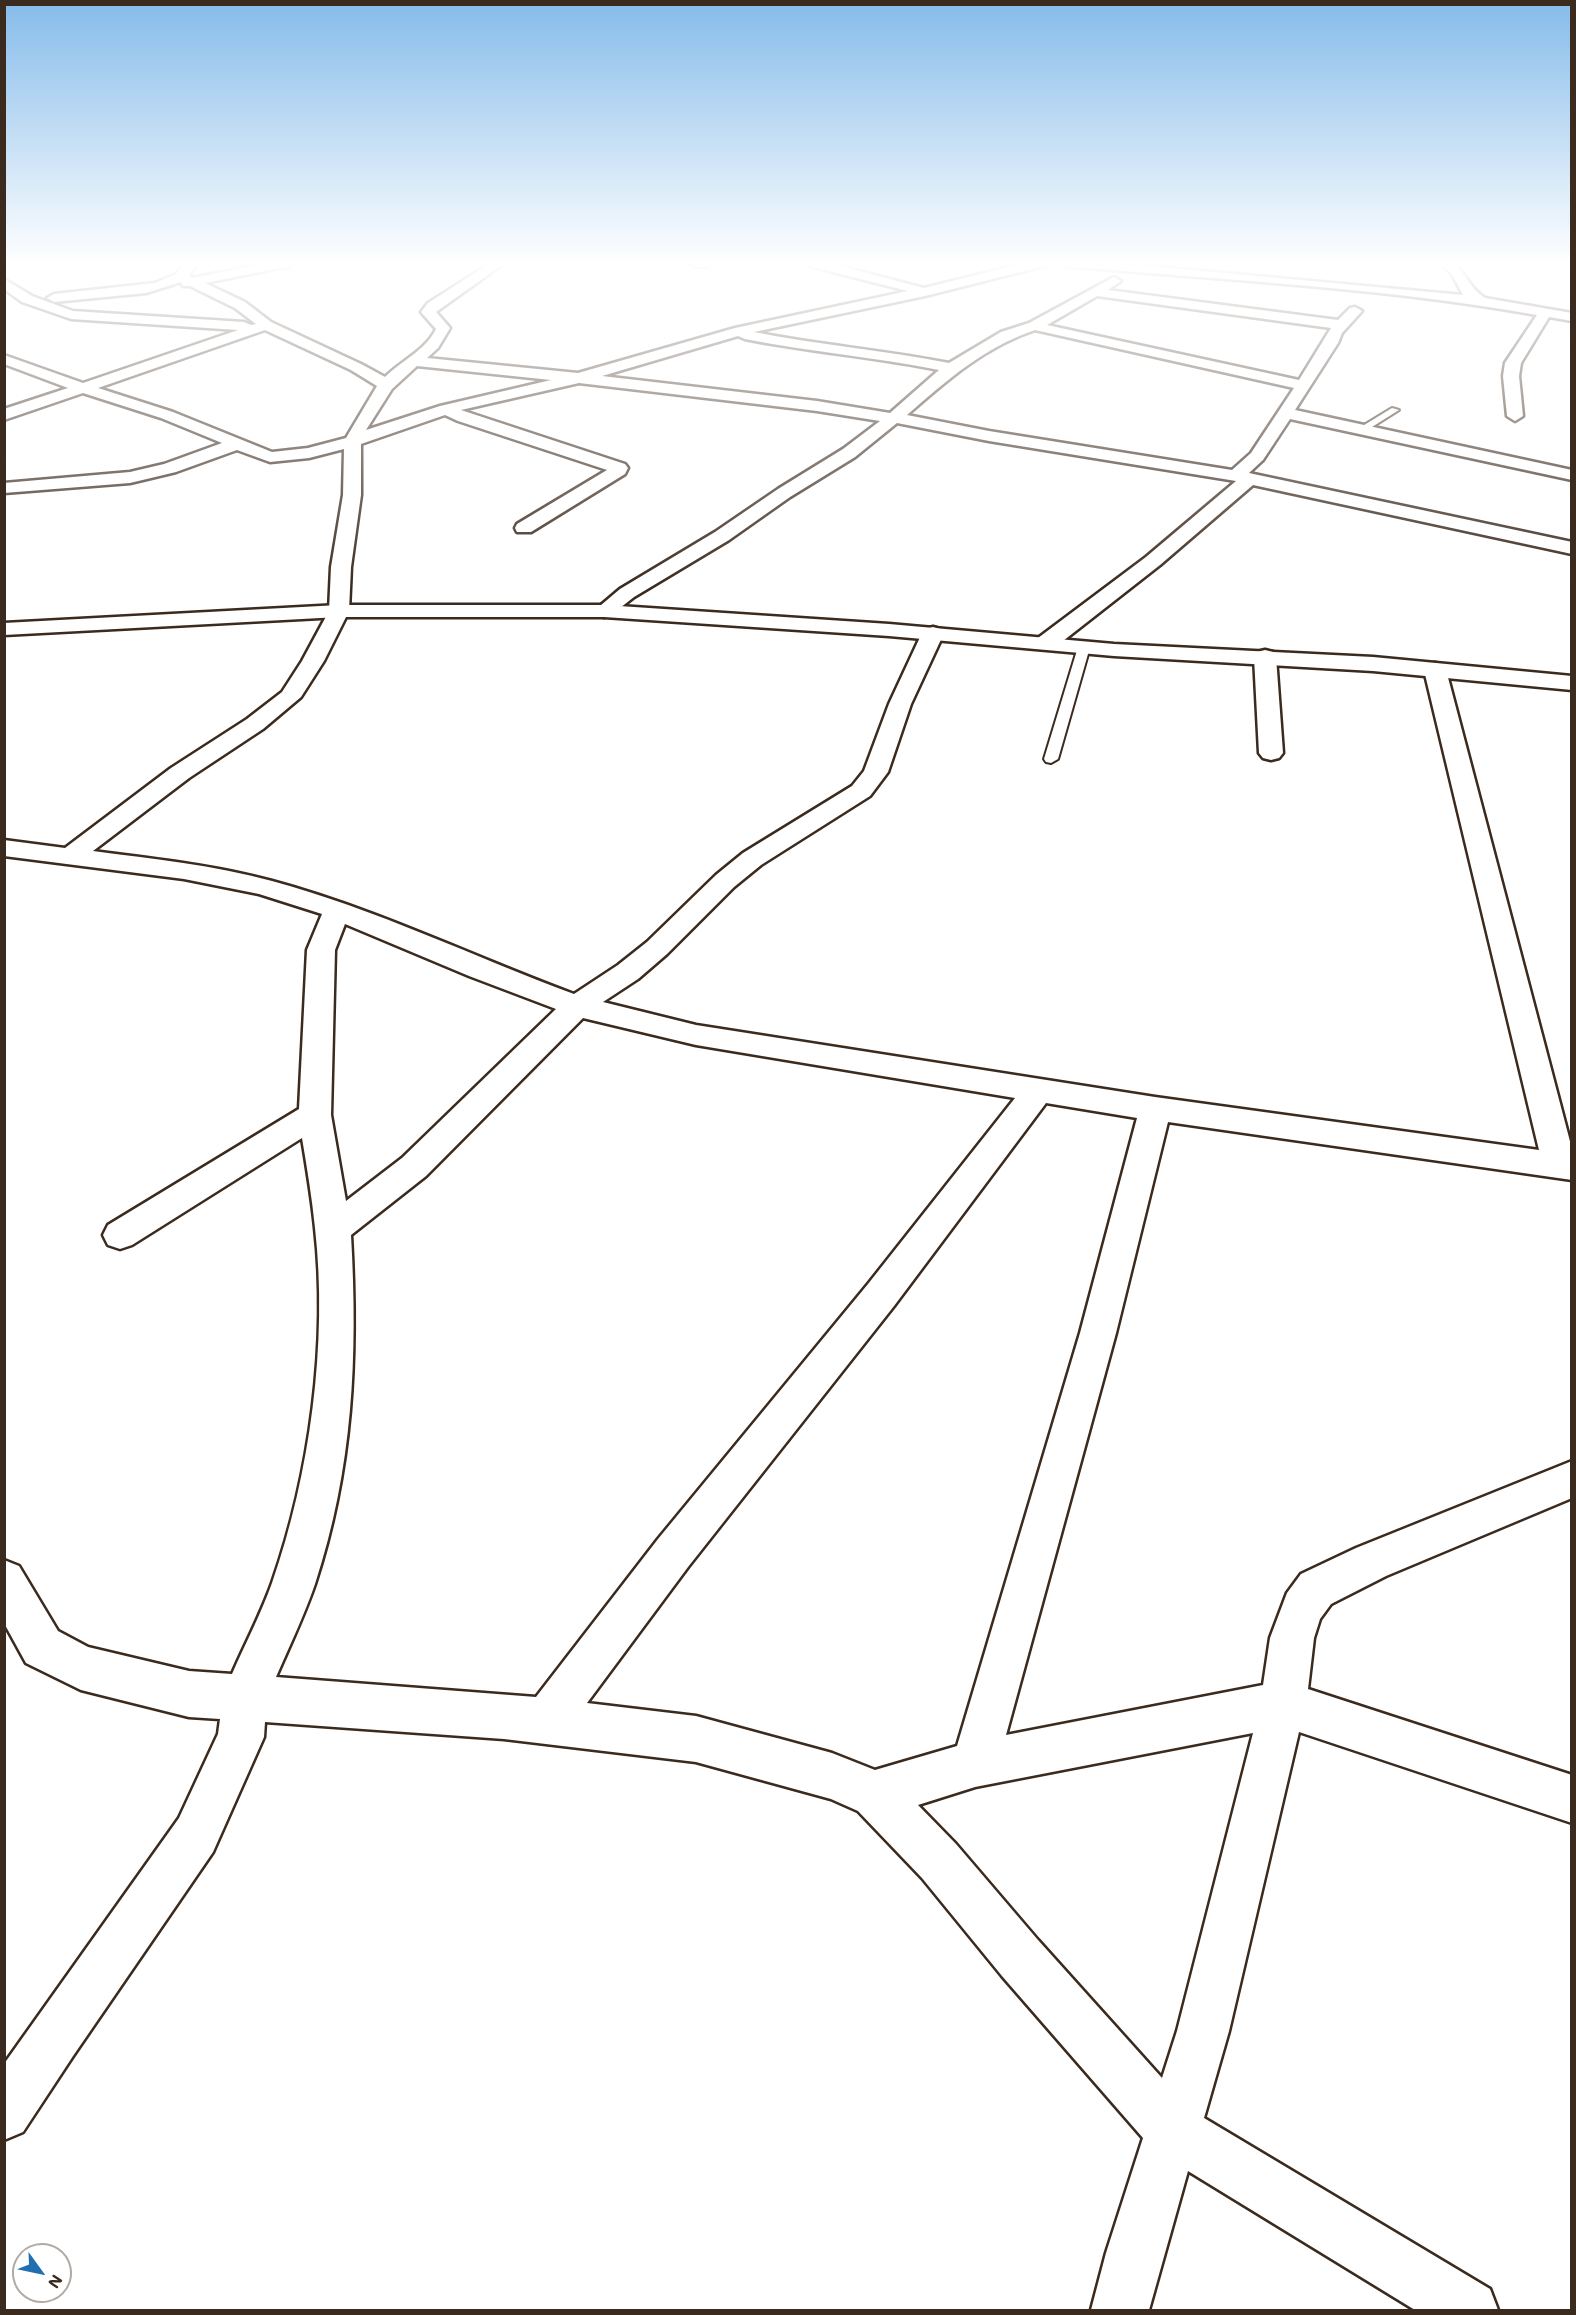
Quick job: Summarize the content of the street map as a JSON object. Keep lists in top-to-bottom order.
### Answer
{
  "north": "bottom right"
}
